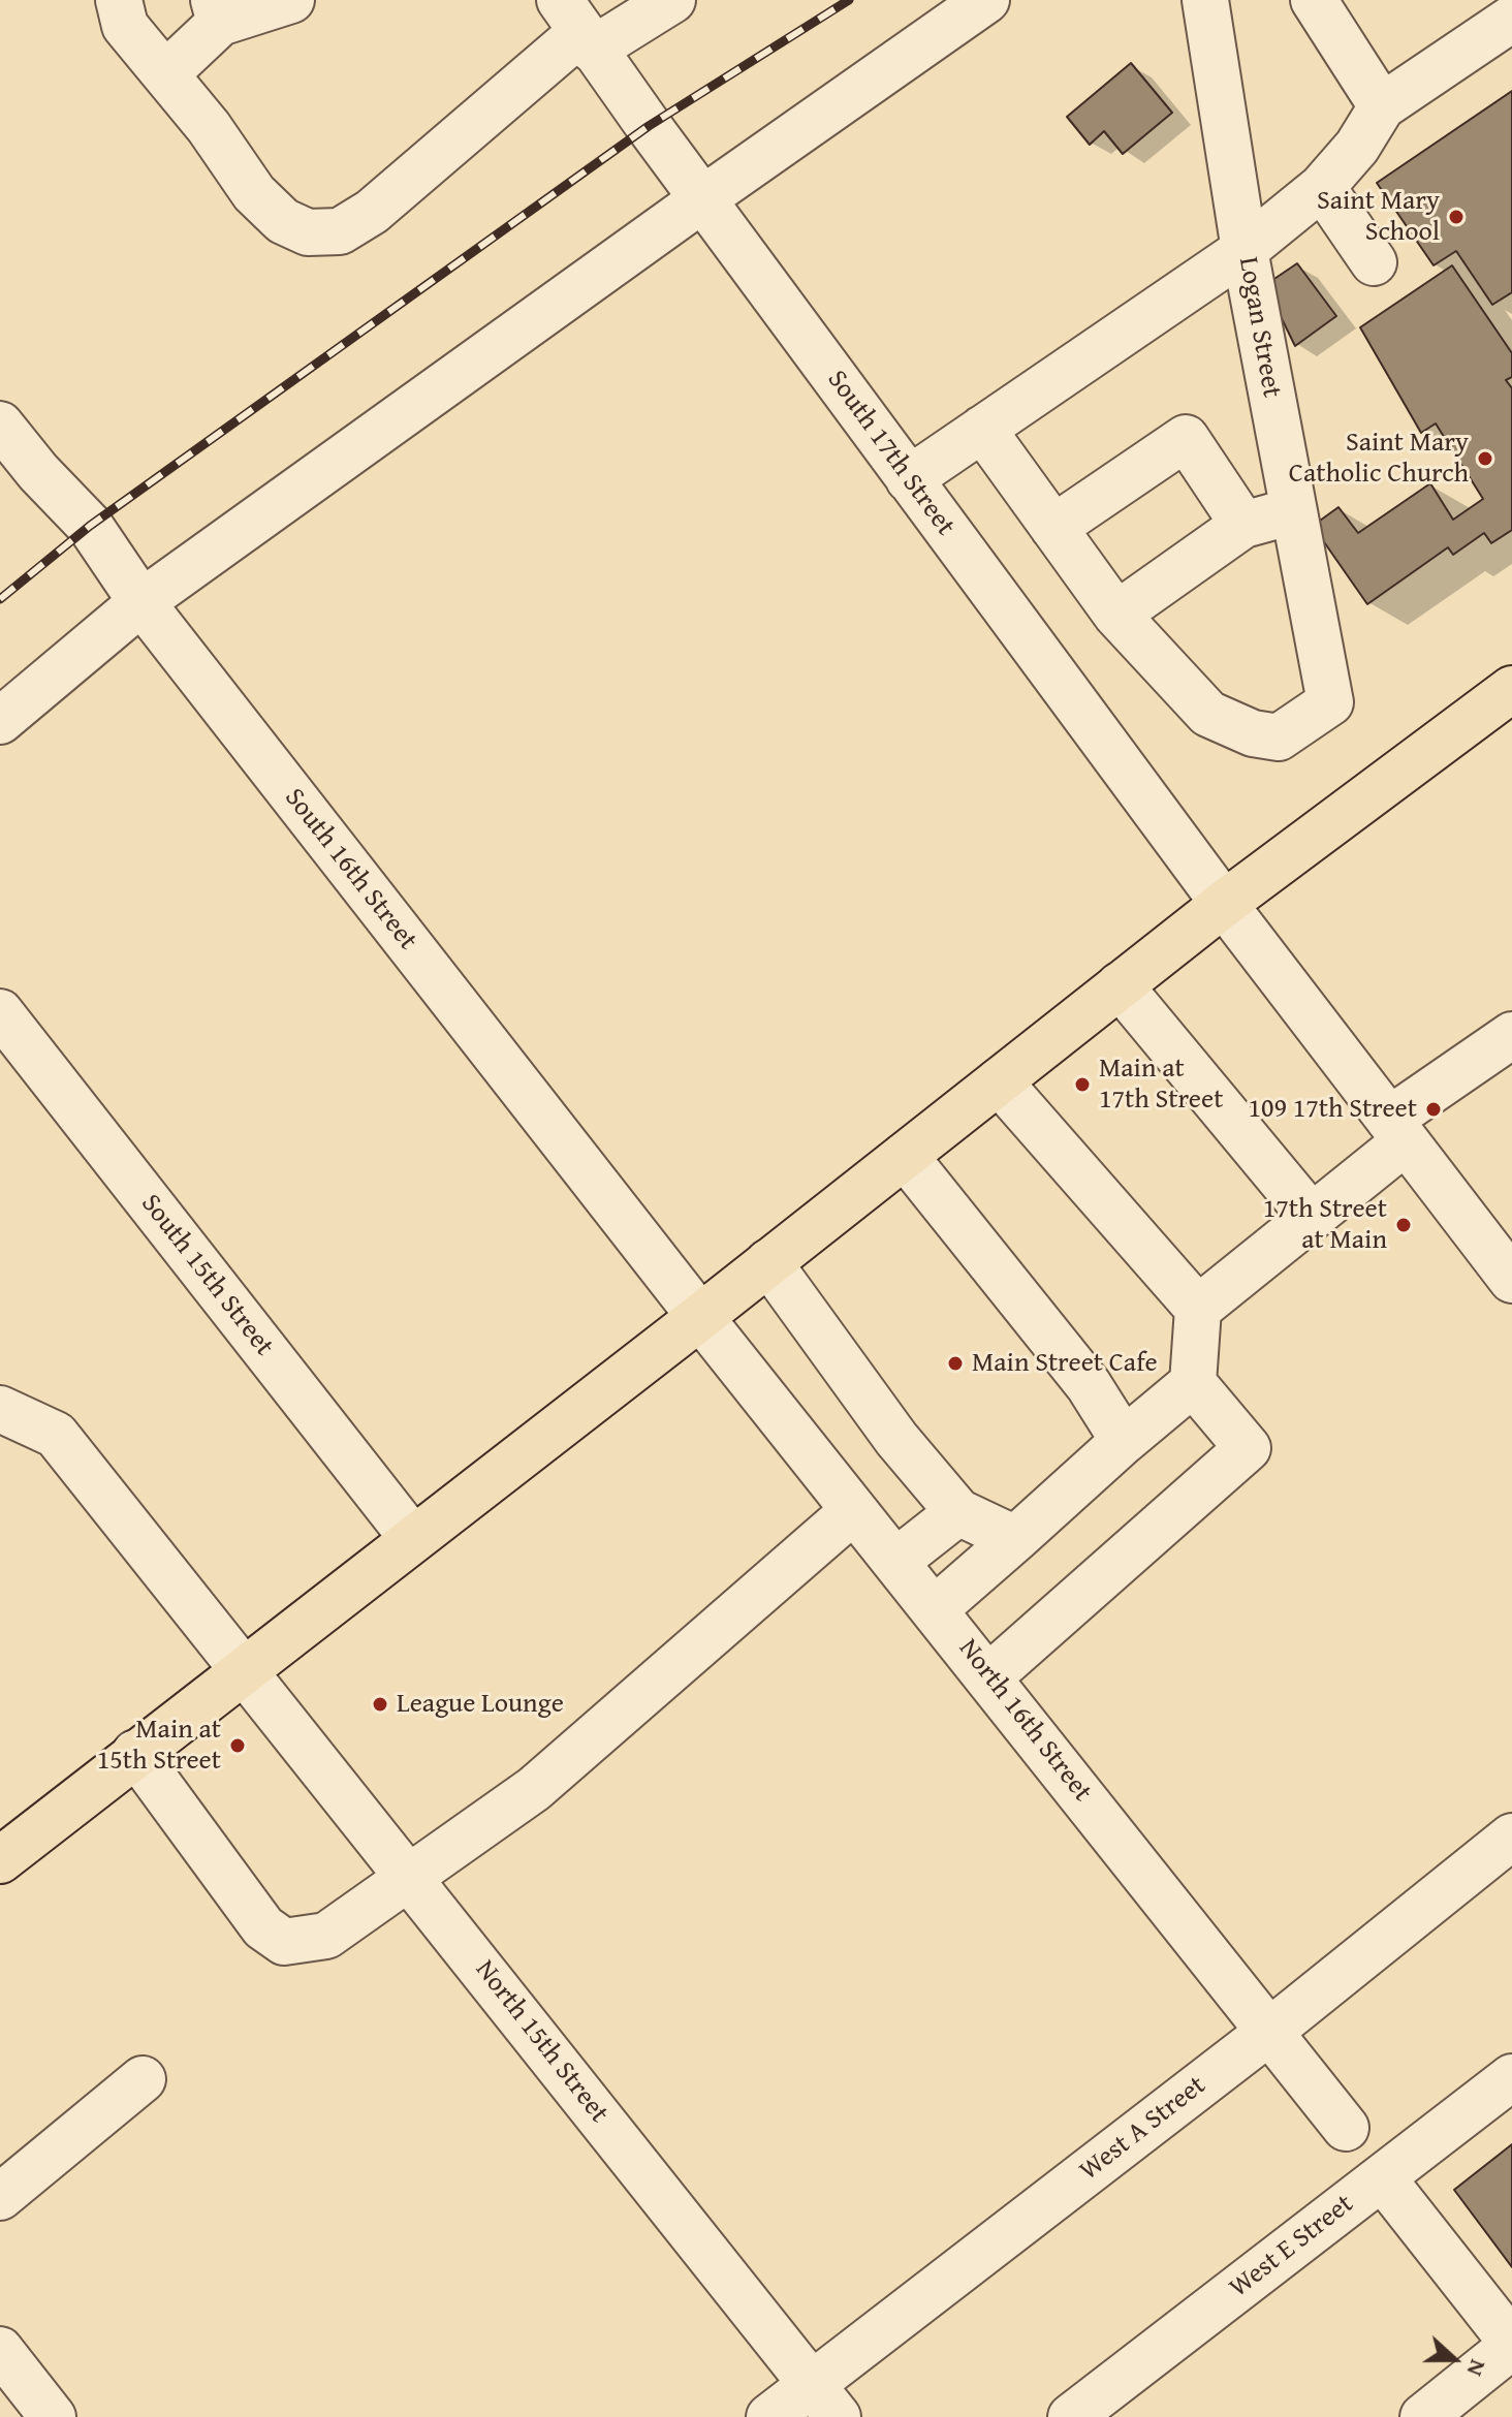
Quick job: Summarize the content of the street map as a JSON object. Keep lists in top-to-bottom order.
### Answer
{
  "streets": {
    "street": [
      "Logan Street",
      "South 17th Street",
      "South 16th Street",
      "South 15th Street",
      "North 16th Street",
      "North 15th Street",
      "West A Street",
      "West E Street"
    ]
  },
  "crossings": [
    ["South 16th Street", "North 16th Street"],
    ["North 16th Street", "West A Street"],
    ["North 15th Street", "West A Street"]
  ],
  "places": [
    "Saint Mary School",
    "Saint Mary Catholic Church",
    "Main at 17th Street",
    "109 17th Street",
    "17th Street at Main",
    "Main Street Cafe",
    "League Lounge",
    "Main at 15th Street"
  ],
  "north": "right"
}
